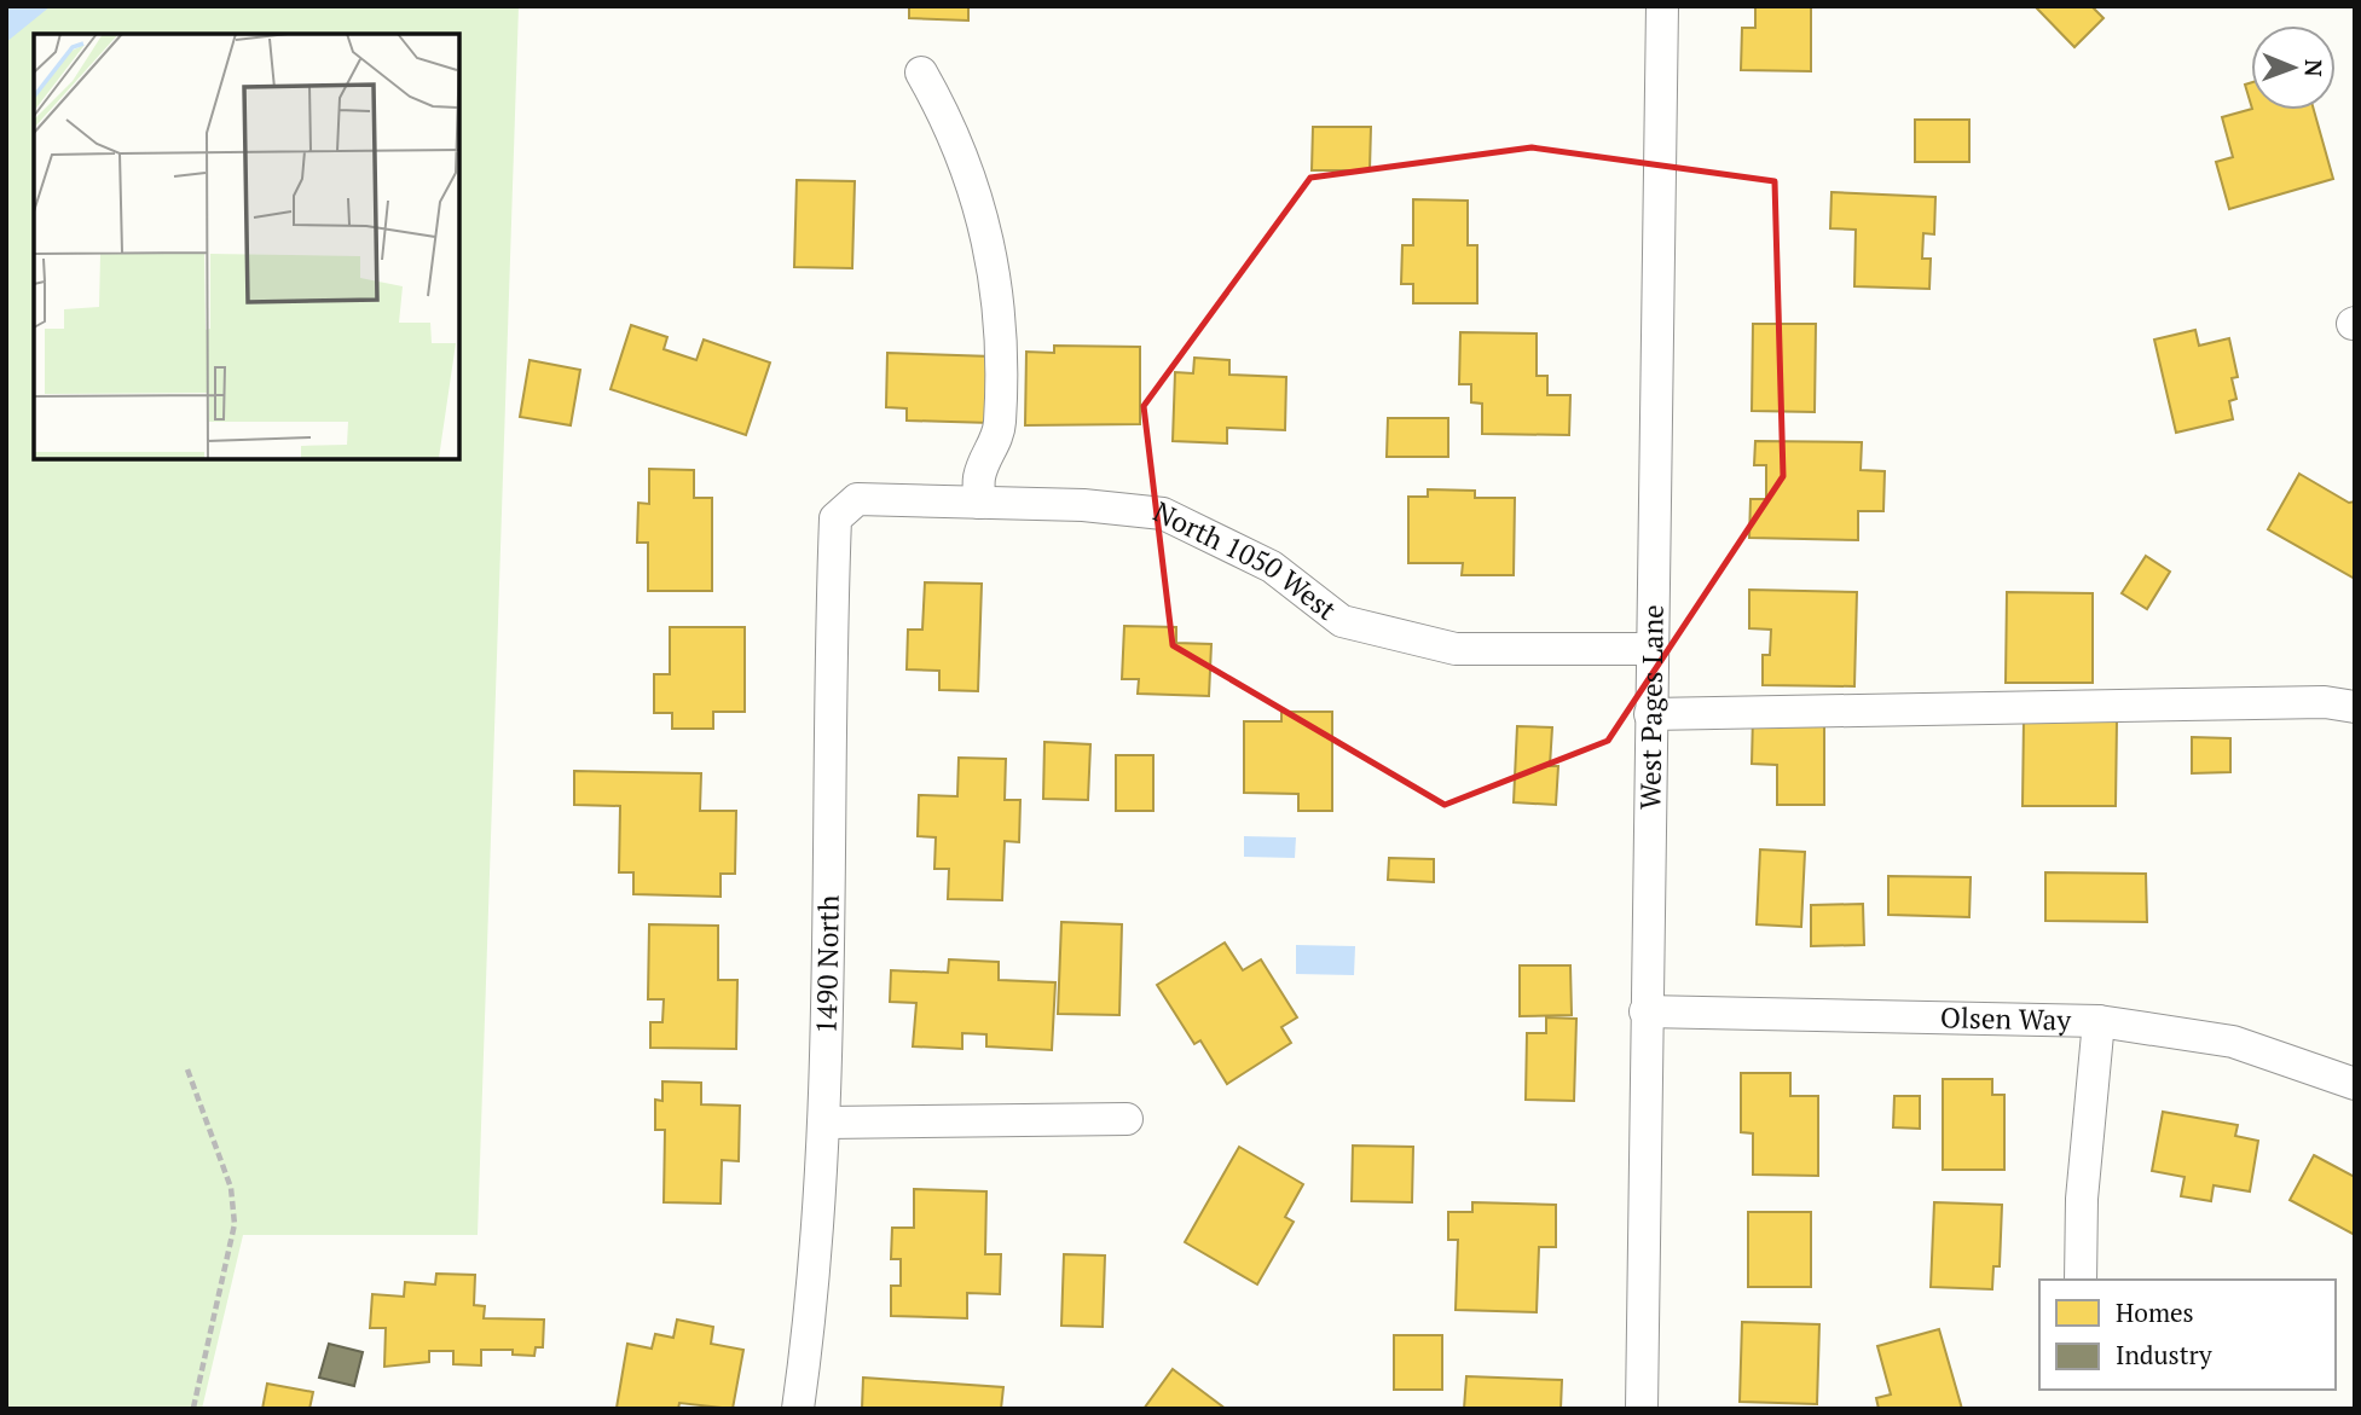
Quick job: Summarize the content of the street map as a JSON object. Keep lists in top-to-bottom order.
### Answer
{
  "streets": {
    "street": [
      "North 1050 West",
      "West Pages Lane",
      "1490 North",
      "Olsen Way"
    ]
  },
  "crossings": [
    ["North 1050 West", "West Pages Lane"],
    ["North 1050 West", "1490 North"],
    ["West Pages Lane", "Olsen Way"]
  ],
  "legend": ["Homes", "Industry"],
  "north": "right"
}
